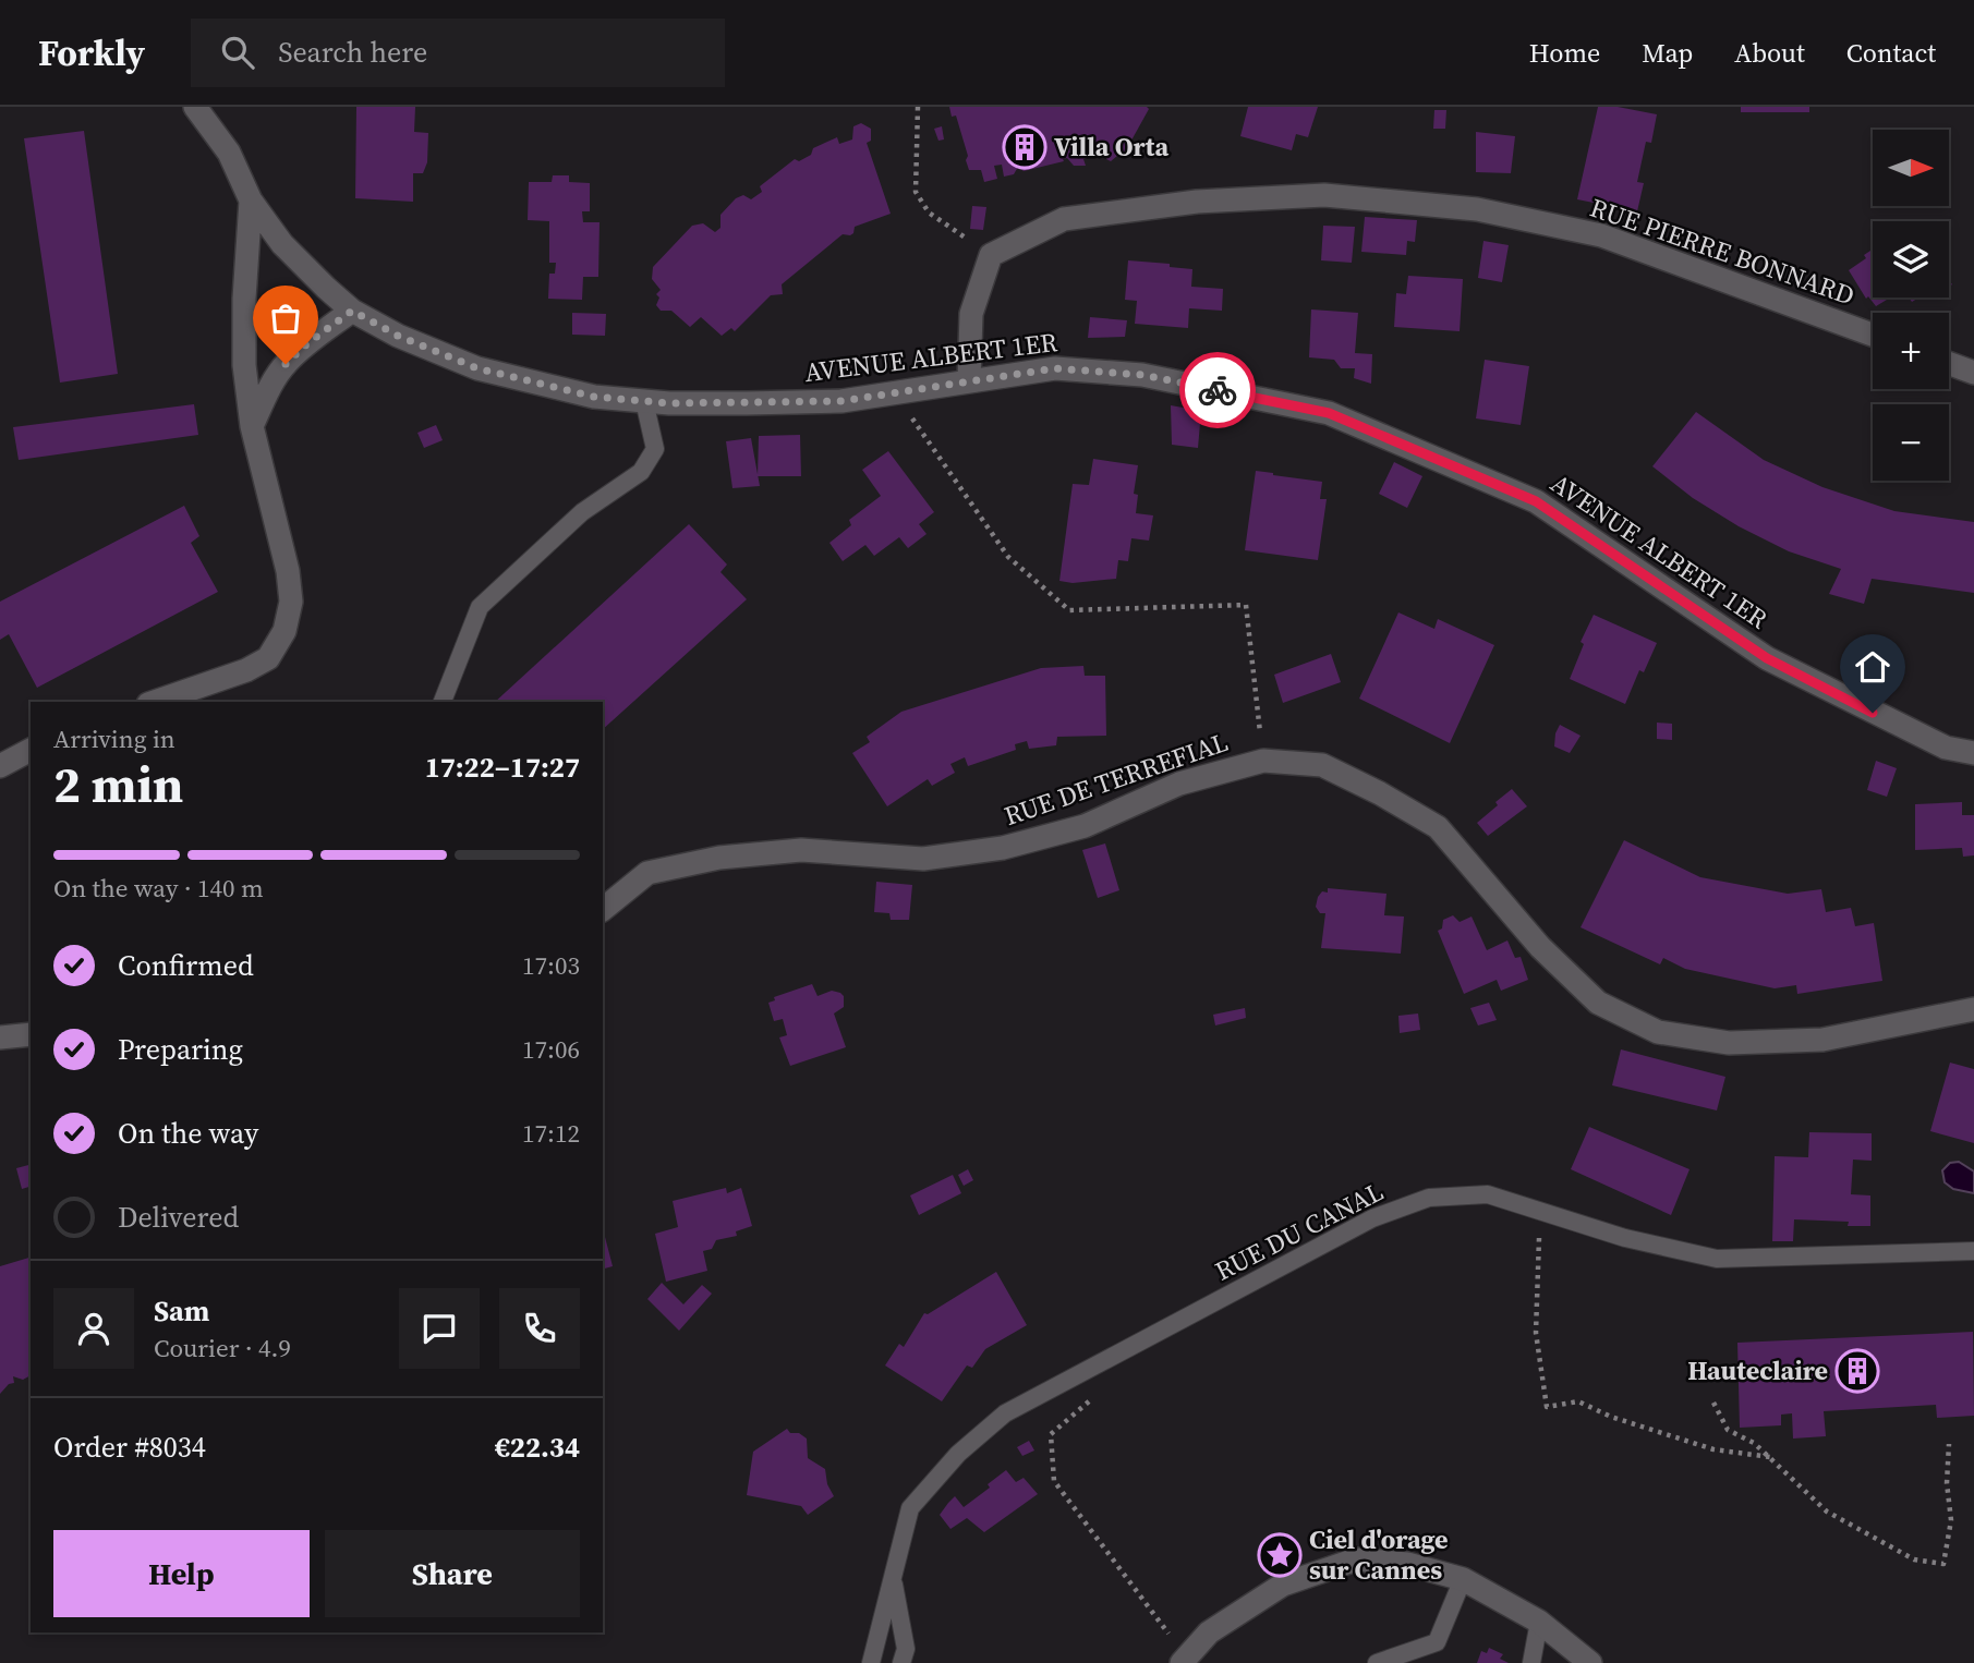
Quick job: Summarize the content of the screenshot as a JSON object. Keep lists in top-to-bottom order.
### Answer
{
  "streets": {
    "street": ["RUE PIERRE BONNARD", "AVENUE ALBERT 1ER", "RUE DE TERREFIAL"],
    "lane": ["RUE DU CANAL"]
  },
  "places": {
    "building": ["Villa Orta", "Hauteclaire"],
    "place": ["Ciel d'orage sur Cannes"]
  },
  "north": "right",
  "page": {
    "header": "Forkly",
    "search": "Search here",
    "nav": [
      "Home",
      "Map",
      "About",
      "Contact"
    ],
    "map_buttons": ["+", "−"],
    "heading": ["2 min", "Arriving in", "17:22–17:27"],
    "panel": [
      "Sam",
      "Courier · 4.9",
      "Order #8034",
      "€22.34"
    ],
    "bar": "On the way · 140 m",
    "list": [
      ["Confirmed", "17:03"],
      ["Preparing", "17:06"],
      ["On the way", "17:12"],
      "Delivered"
    ],
    "buttons": ["Help", "Share"]
  }
}
